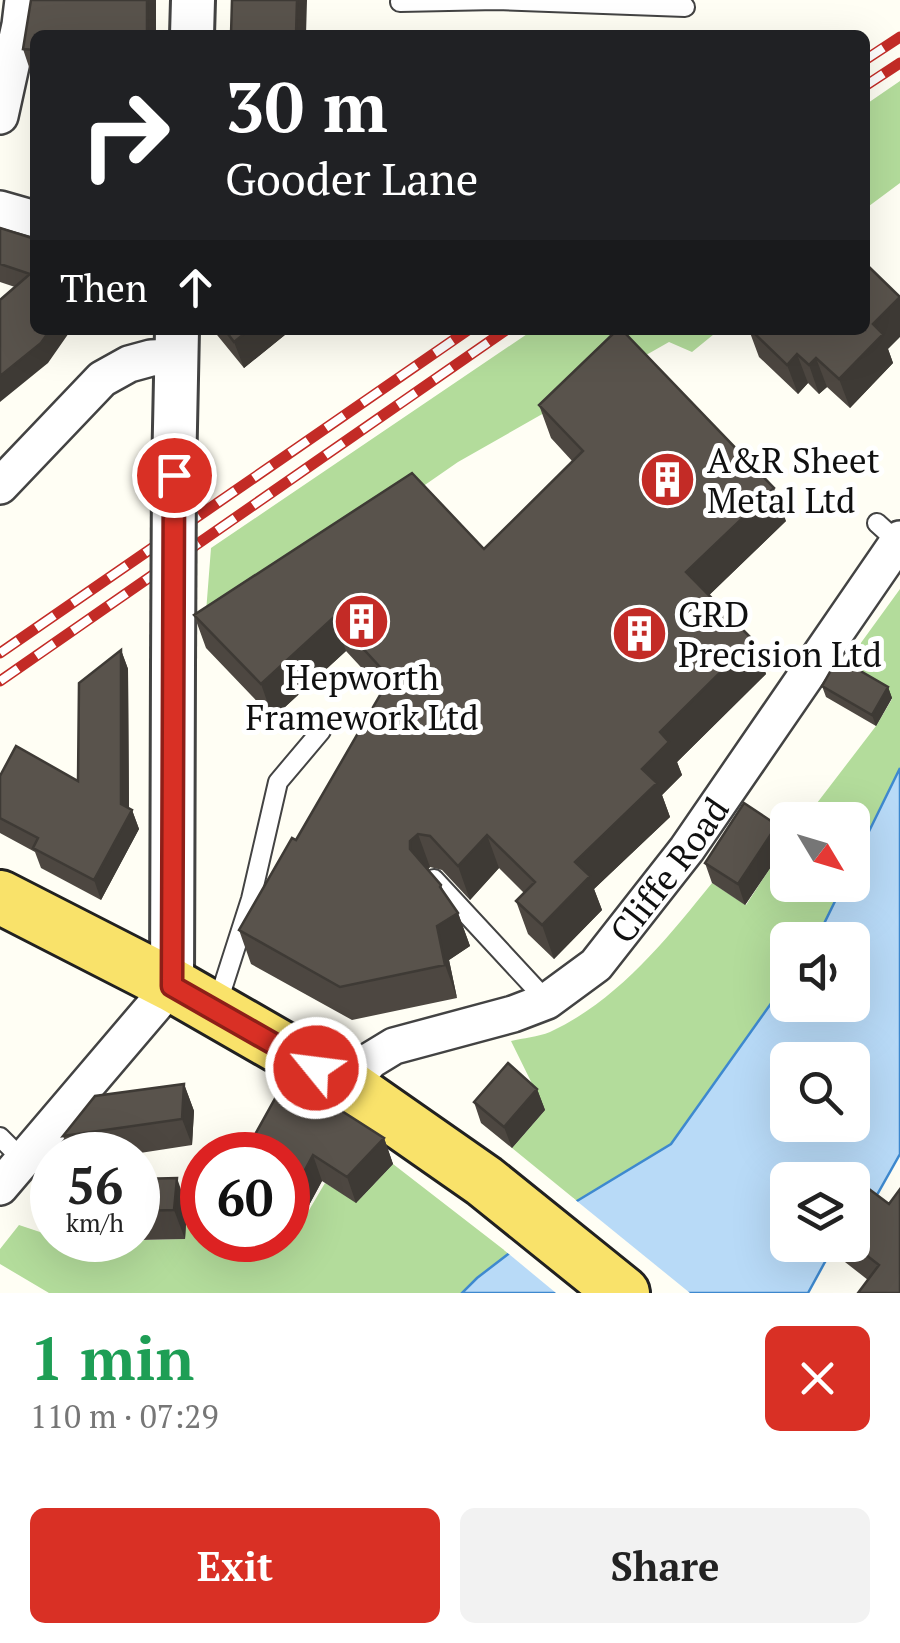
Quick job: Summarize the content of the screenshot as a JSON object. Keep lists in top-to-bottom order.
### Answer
{
  "streets": {
    "street": ["Cliffe Road"]
  },
  "places": {
    "building": ["A&R Sheet Metal Ltd", "Hepworth Framework Ltd", "GRD Precision Ltd"]
  },
  "north": "bottom right",
  "page": {
    "turn": ["30 m", "Gooder Lane"],
    "then": "Then",
    "speed": "56 km/h",
    "limit": "60",
    "heading": ["1 min", "110 m · 07:29"],
    "buttons": ["Exit", "Share"]
  }
}
